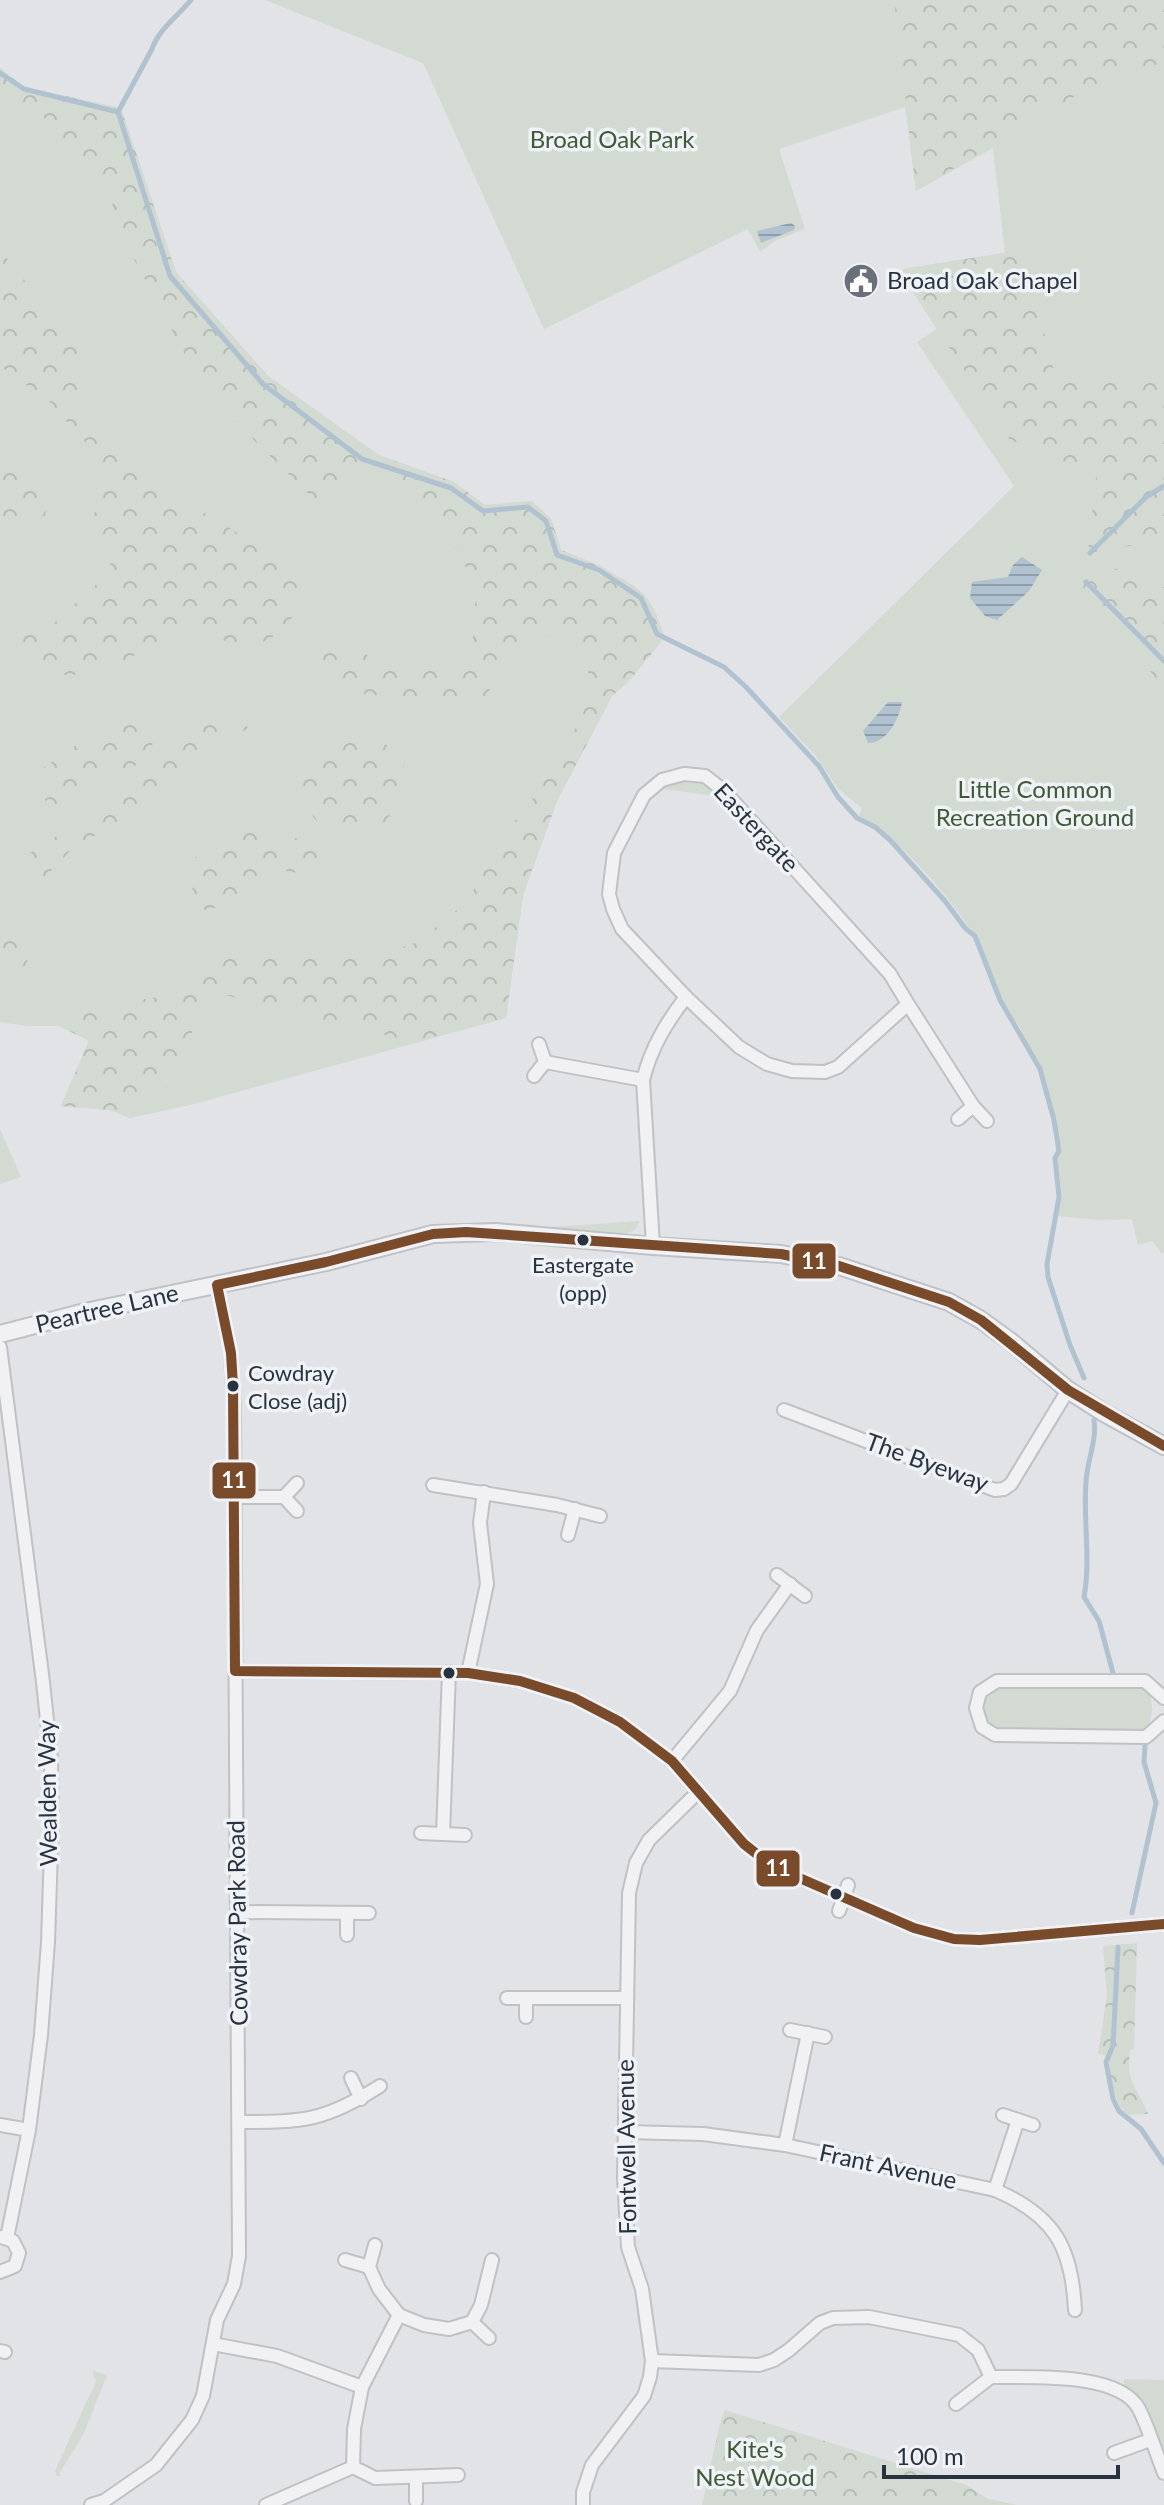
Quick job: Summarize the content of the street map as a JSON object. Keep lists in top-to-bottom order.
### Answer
{
  "streets": {
    "street": [
      "Eastergate",
      "Peartree Lane",
      "The Byeway",
      "Wealden Way",
      "Cowdray Park Road",
      "Fontwell Avenue",
      "Frant Avenue"
    ]
  },
  "crossings": [
    ["Peartree Lane", "The Byeway"],
    ["Peartree Lane", "Cowdray Park Road"],
    ["Fontwell Avenue", "Frant Avenue"]
  ],
  "parks": ["Broad Oak Park", "Little Common Recreation Ground", "Kite's Nest Wood"],
  "places": {
    "public building": ["Broad Oak Chapel"],
    "other": ["Eastergate (opp)", "Cowdray Close (adj)"]
  },
  "lines": ["transit line 11"],
  "scale_bar": "100 m"
}
